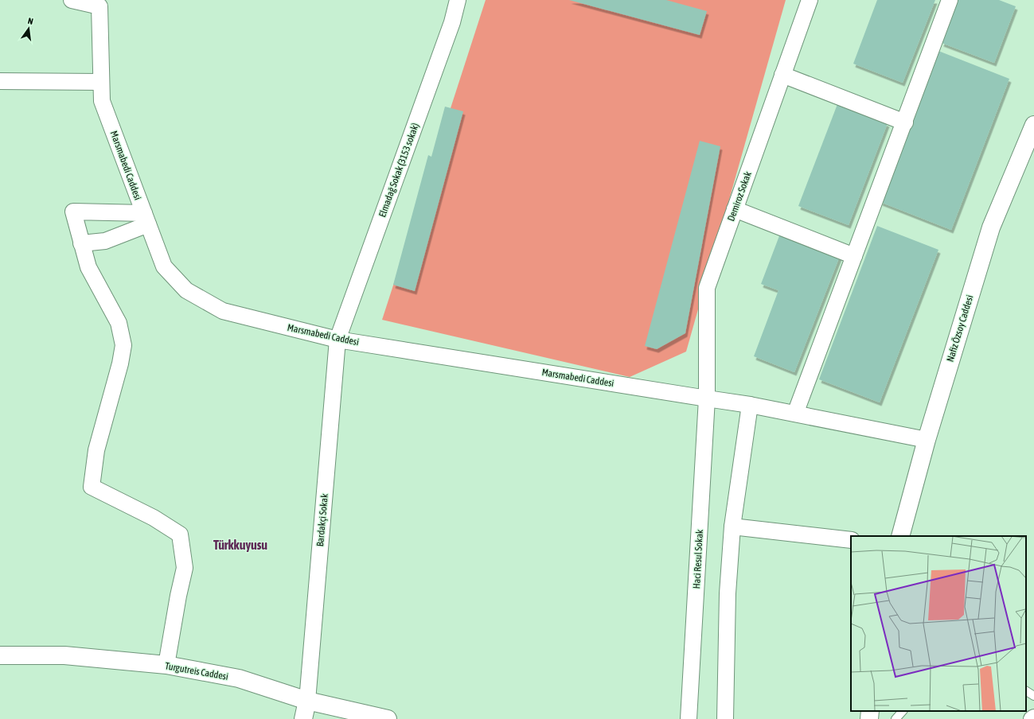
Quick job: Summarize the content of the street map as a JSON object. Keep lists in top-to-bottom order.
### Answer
{
  "streets": {
    "main road": ["Nafiz Özsoy Caddesi", "Turgutreis Caddesi"],
    "street": [
      "Marsmabedi Caddesi",
      "Elmadağ Sokak (3153 sokak)",
      "Demiroz Sokak",
      "Bardakçi Sokak",
      "Haci Resul Sokak"
    ]
  },
  "crossings": [
    ["Marsmabedi Caddesi", "Elmadağ Sokak (3153 sokak)"],
    ["Marsmabedi Caddesi", "Demiroz Sokak"],
    ["Marsmabedi Caddesi", "Nafiz Özsoy Caddesi"],
    ["Marsmabedi Caddesi", "Bardakçi Sokak"],
    ["Marsmabedi Caddesi", "Haci Resul Sokak"],
    ["Elmadağ Sokak (3153 sokak)", "Bardakçi Sokak"],
    ["Demiroz Sokak", "Haci Resul Sokak"],
    ["Bardakçi Sokak", "Turgutreis Caddesi"]
  ],
  "districts": ["Türkkuyusu"],
  "north": "top"
}
